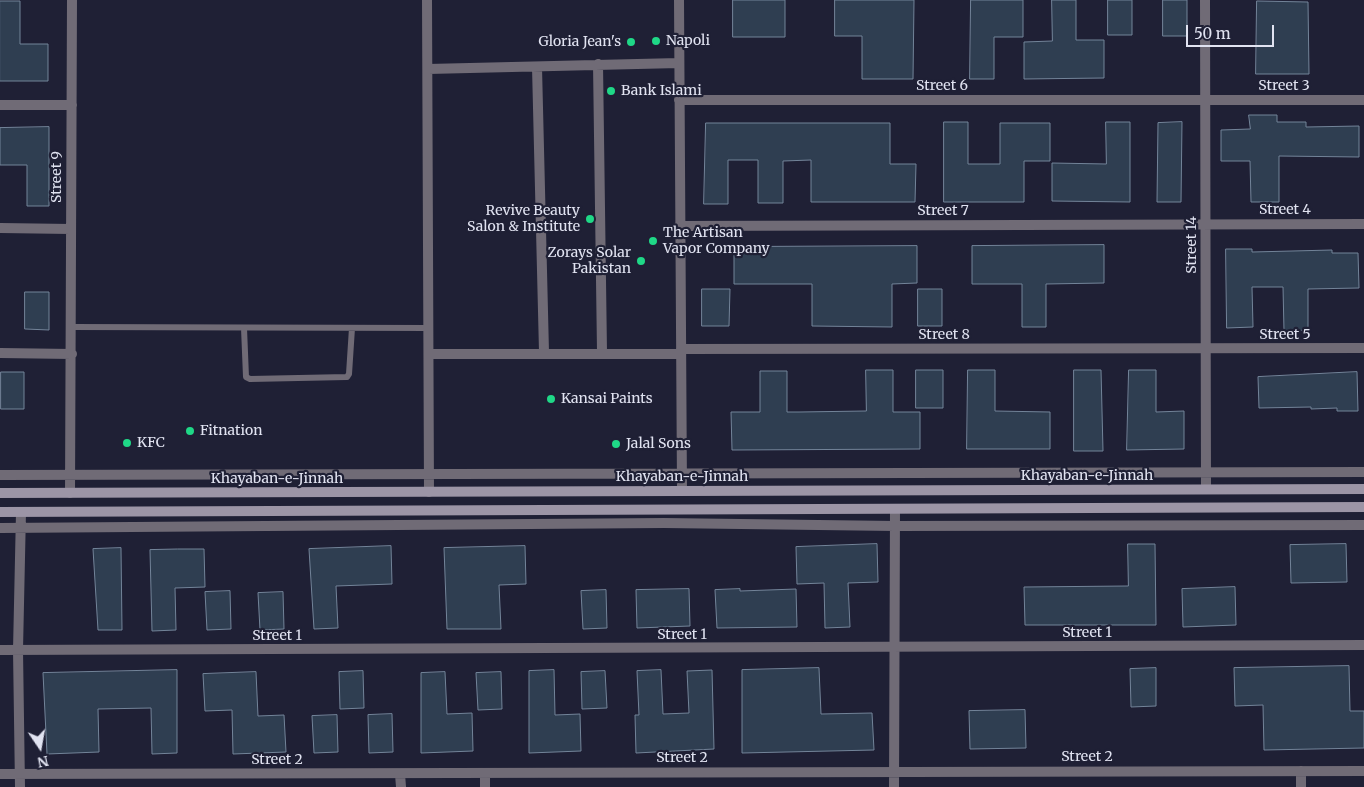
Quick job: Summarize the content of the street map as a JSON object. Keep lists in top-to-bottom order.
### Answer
{
  "streets": {
    "main road": ["Khayaban-e-Jinnah"],
    "street": [
      "Street 6",
      "Street 3",
      "Street 9",
      "Street 4",
      "Street 7",
      "Street 14",
      "Street 8",
      "Street 5",
      "Street 1",
      "Street 2"
    ]
  },
  "crossings": [
    ["Street 6", "Street 3"],
    ["Street 6", "Street 14"],
    ["Street 3", "Street 14"],
    ["Street 9", "Khayaban-e-Jinnah"],
    ["Street 4", "Street 7"],
    ["Street 4", "Street 14"],
    ["Street 7", "Street 14"],
    ["Street 14", "Street 8"],
    ["Street 14", "Street 5"],
    ["Street 14", "Khayaban-e-Jinnah"],
    ["Street 8", "Street 5"]
  ],
  "places": [
    "Napoli",
    "Gloria Jean's",
    "Bank Islami",
    "Revive Beauty Salon & Institute",
    "The Artisan Vapor Company",
    "Zorays Solar Pakistan",
    "Kansai Paints",
    "Fitnation",
    "KFC",
    "Jalal Sons"
  ],
  "scale_bar": "50 m",
  "north": "bottom"
}
